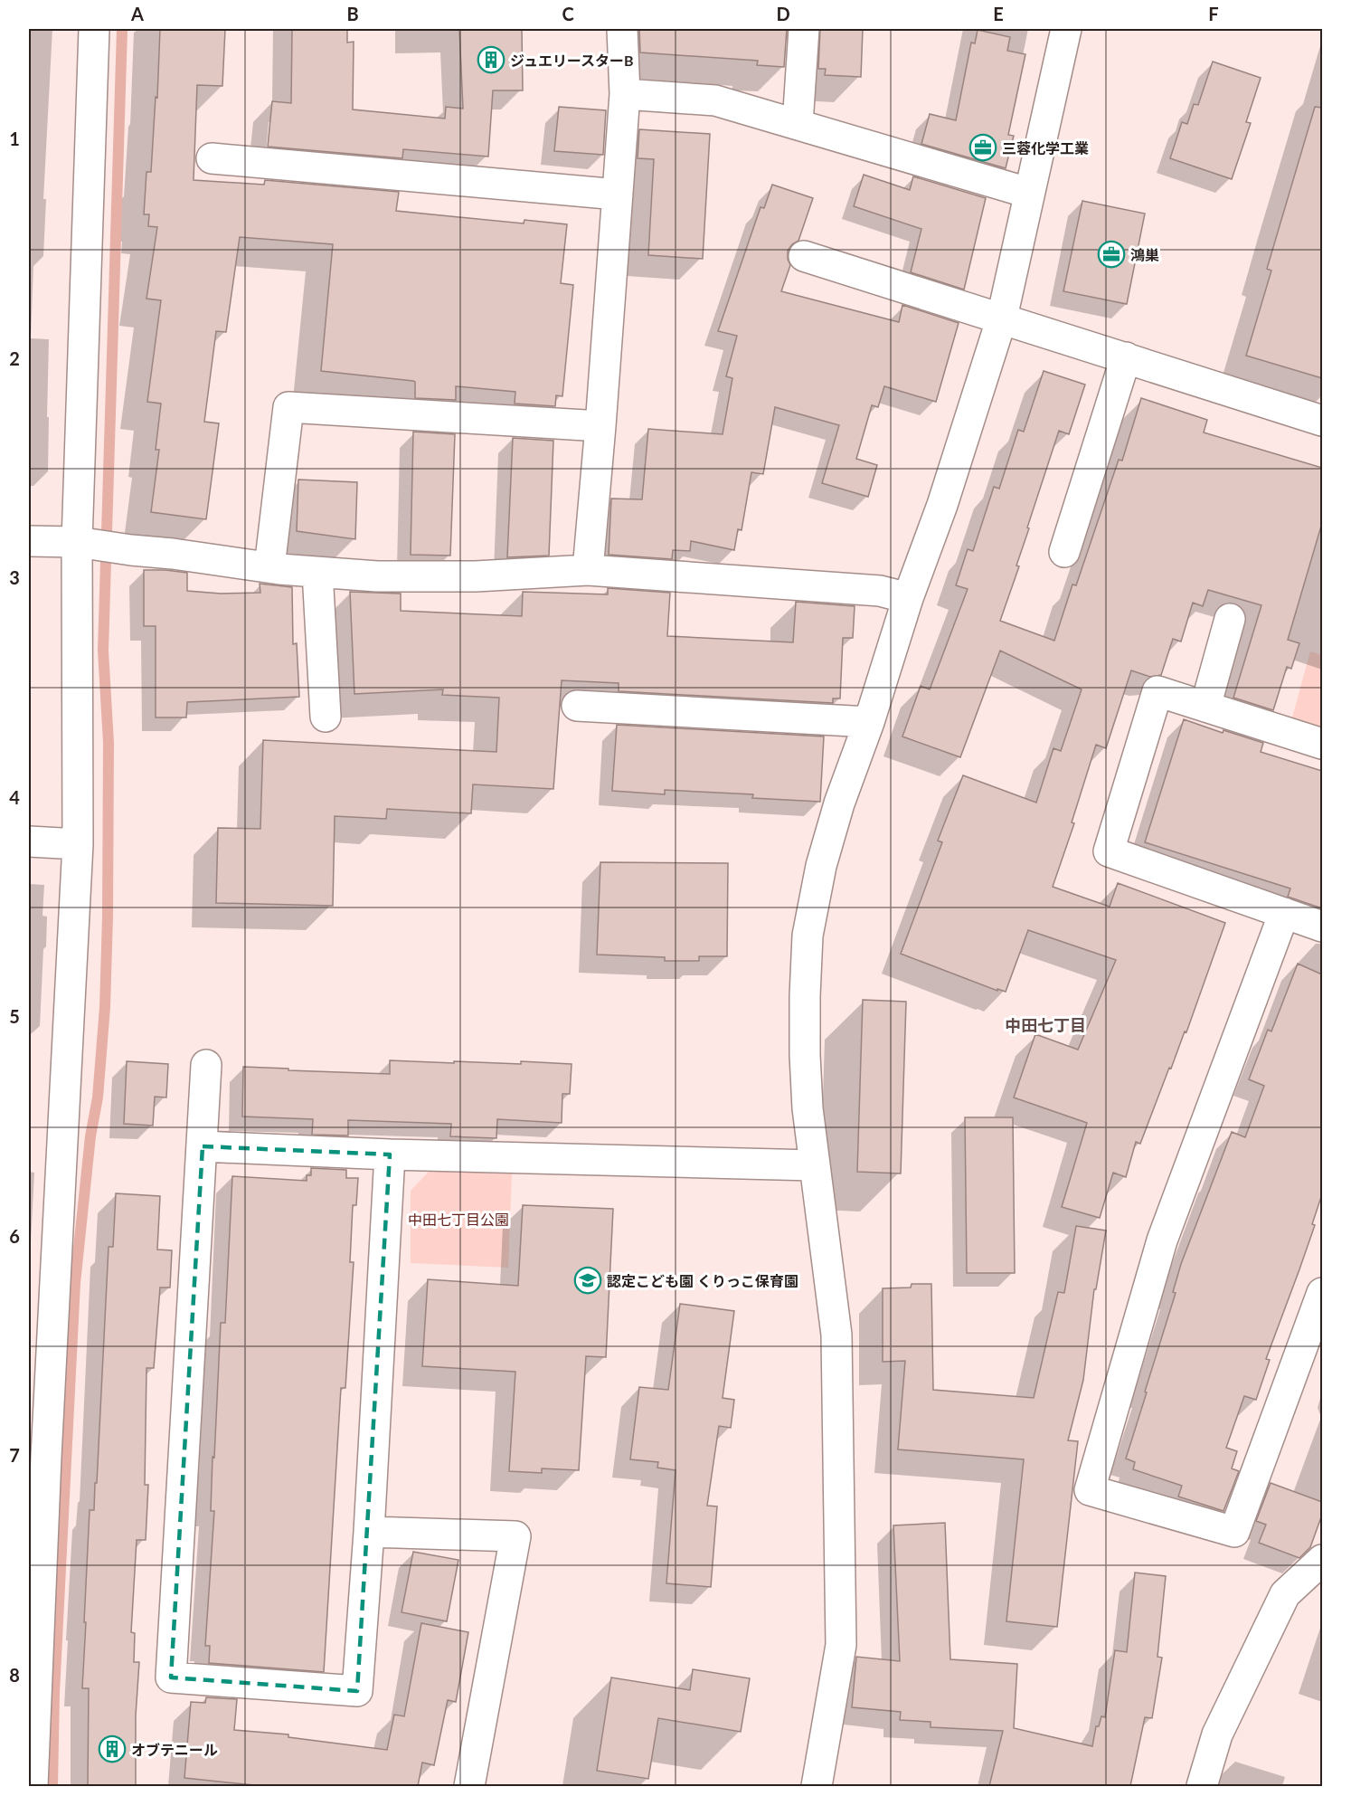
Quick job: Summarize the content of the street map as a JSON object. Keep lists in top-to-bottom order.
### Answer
{
  "districts": ["中田七丁目"],
  "parks": ["中田七丁目公園"],
  "places": {
    "building": ["ジュエリースターB", "オブテニール"],
    "office": ["三蓉化学工業", "鴻巣"],
    "school or university": ["認定こども園 くりっこ保育園"]
  },
  "grid": {
    "columns": [
      "A",
      "B",
      "C",
      "D",
      "E",
      "F"
    ],
    "rows": [
      "1",
      "2",
      "3",
      "4",
      "5",
      "6",
      "7",
      "8"
    ]
  }
}
